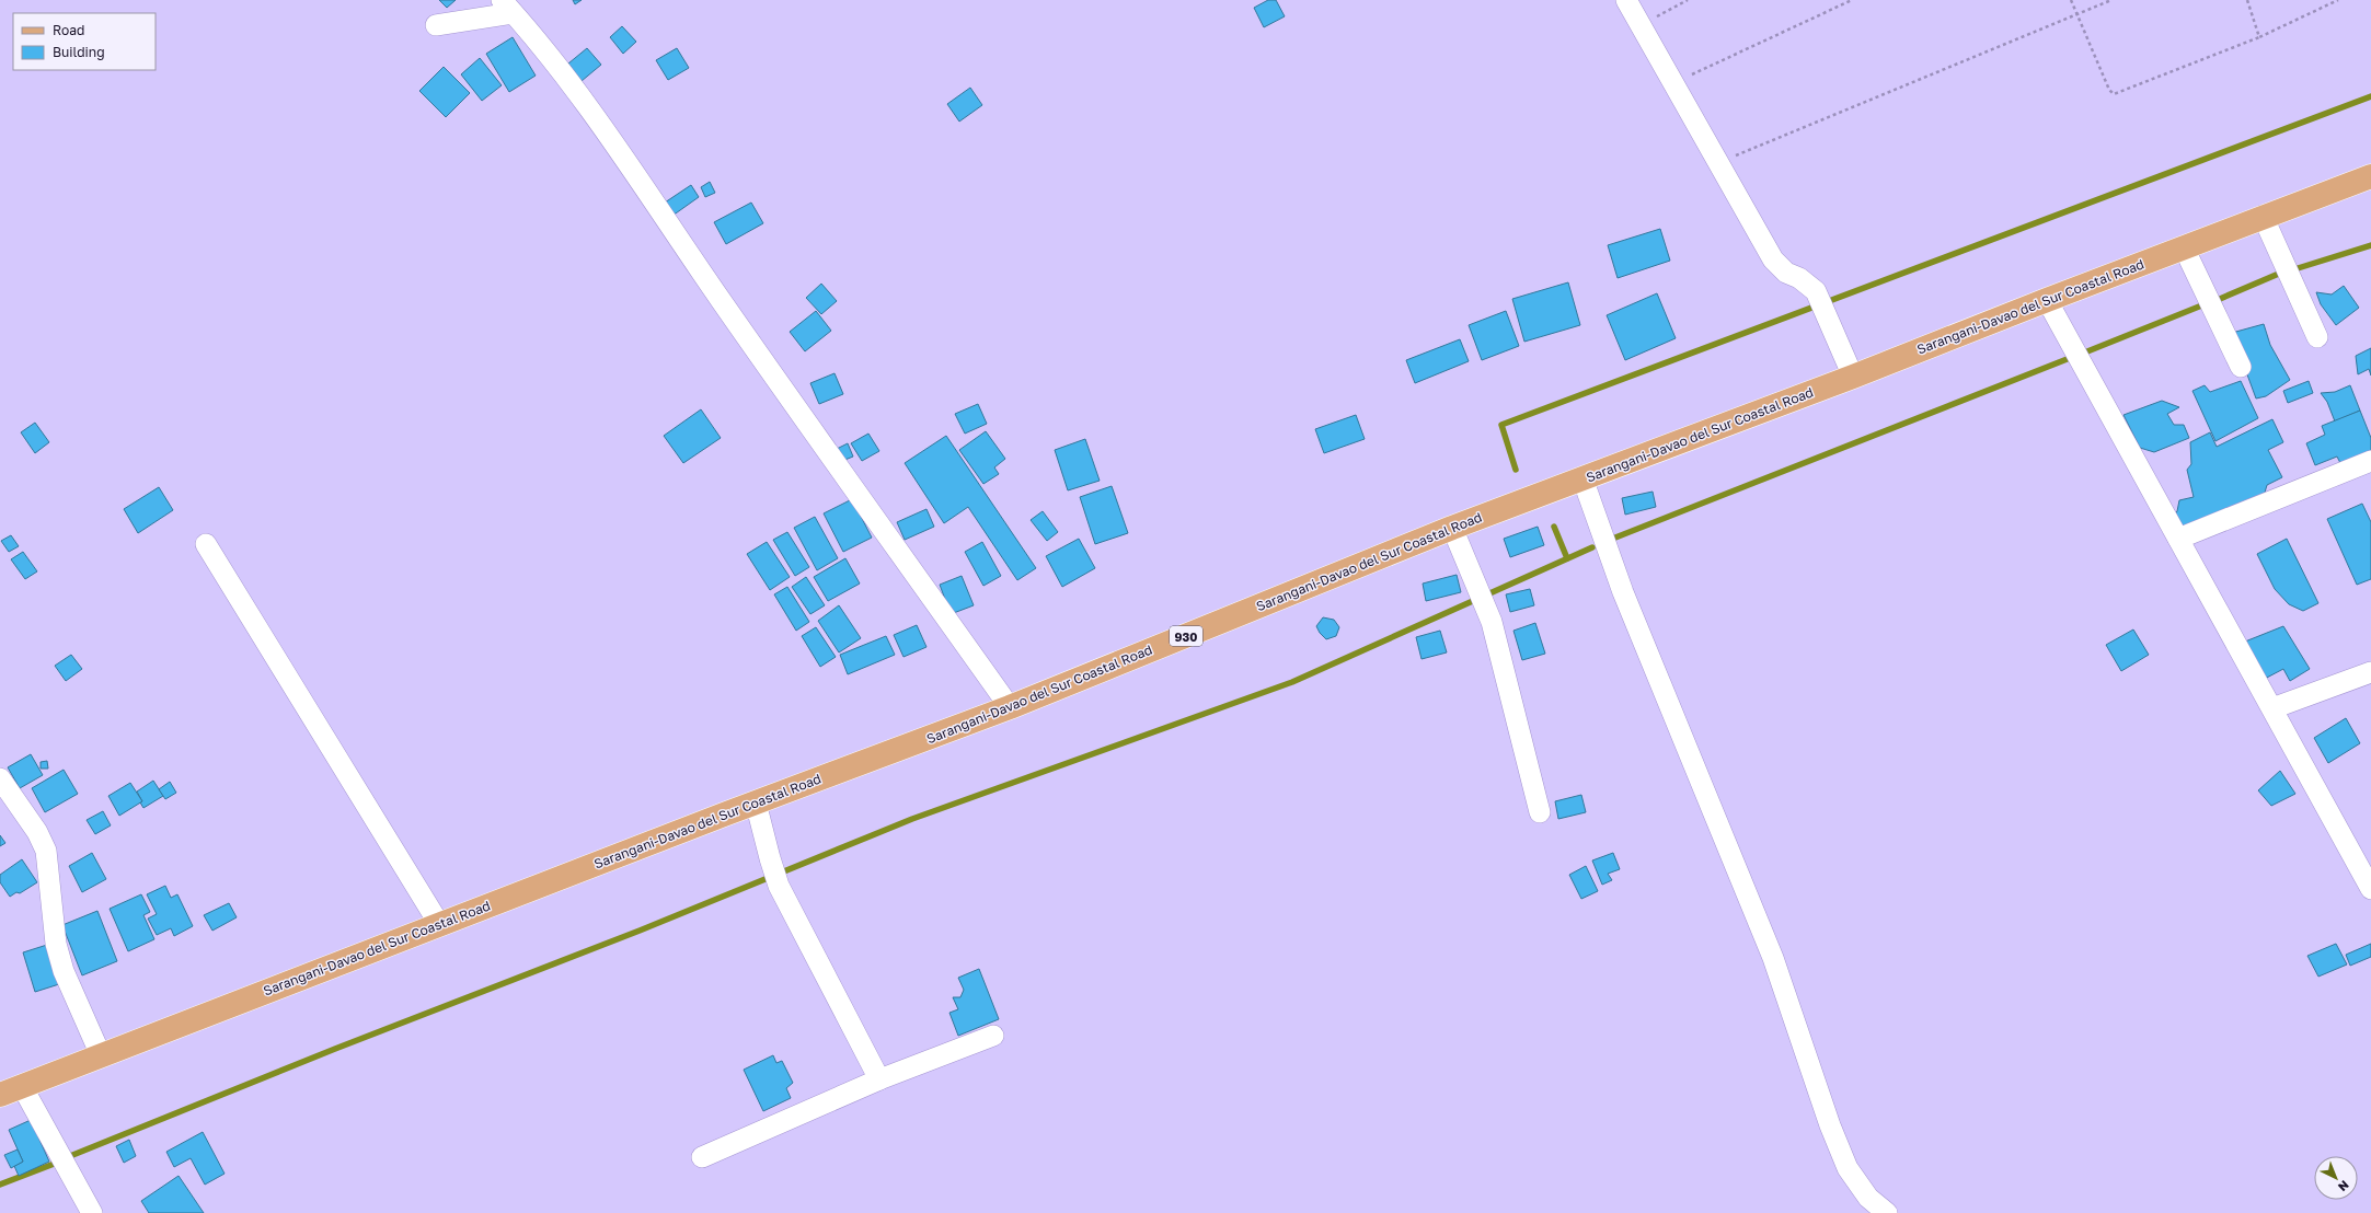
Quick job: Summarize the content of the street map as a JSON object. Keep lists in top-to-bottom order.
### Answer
{
  "streets": {
    "main road": ["Sarangani-Davao del Sur Coastal Road", "930"]
  },
  "legend": ["Road", "Building"],
  "north": "bottom right"
}
